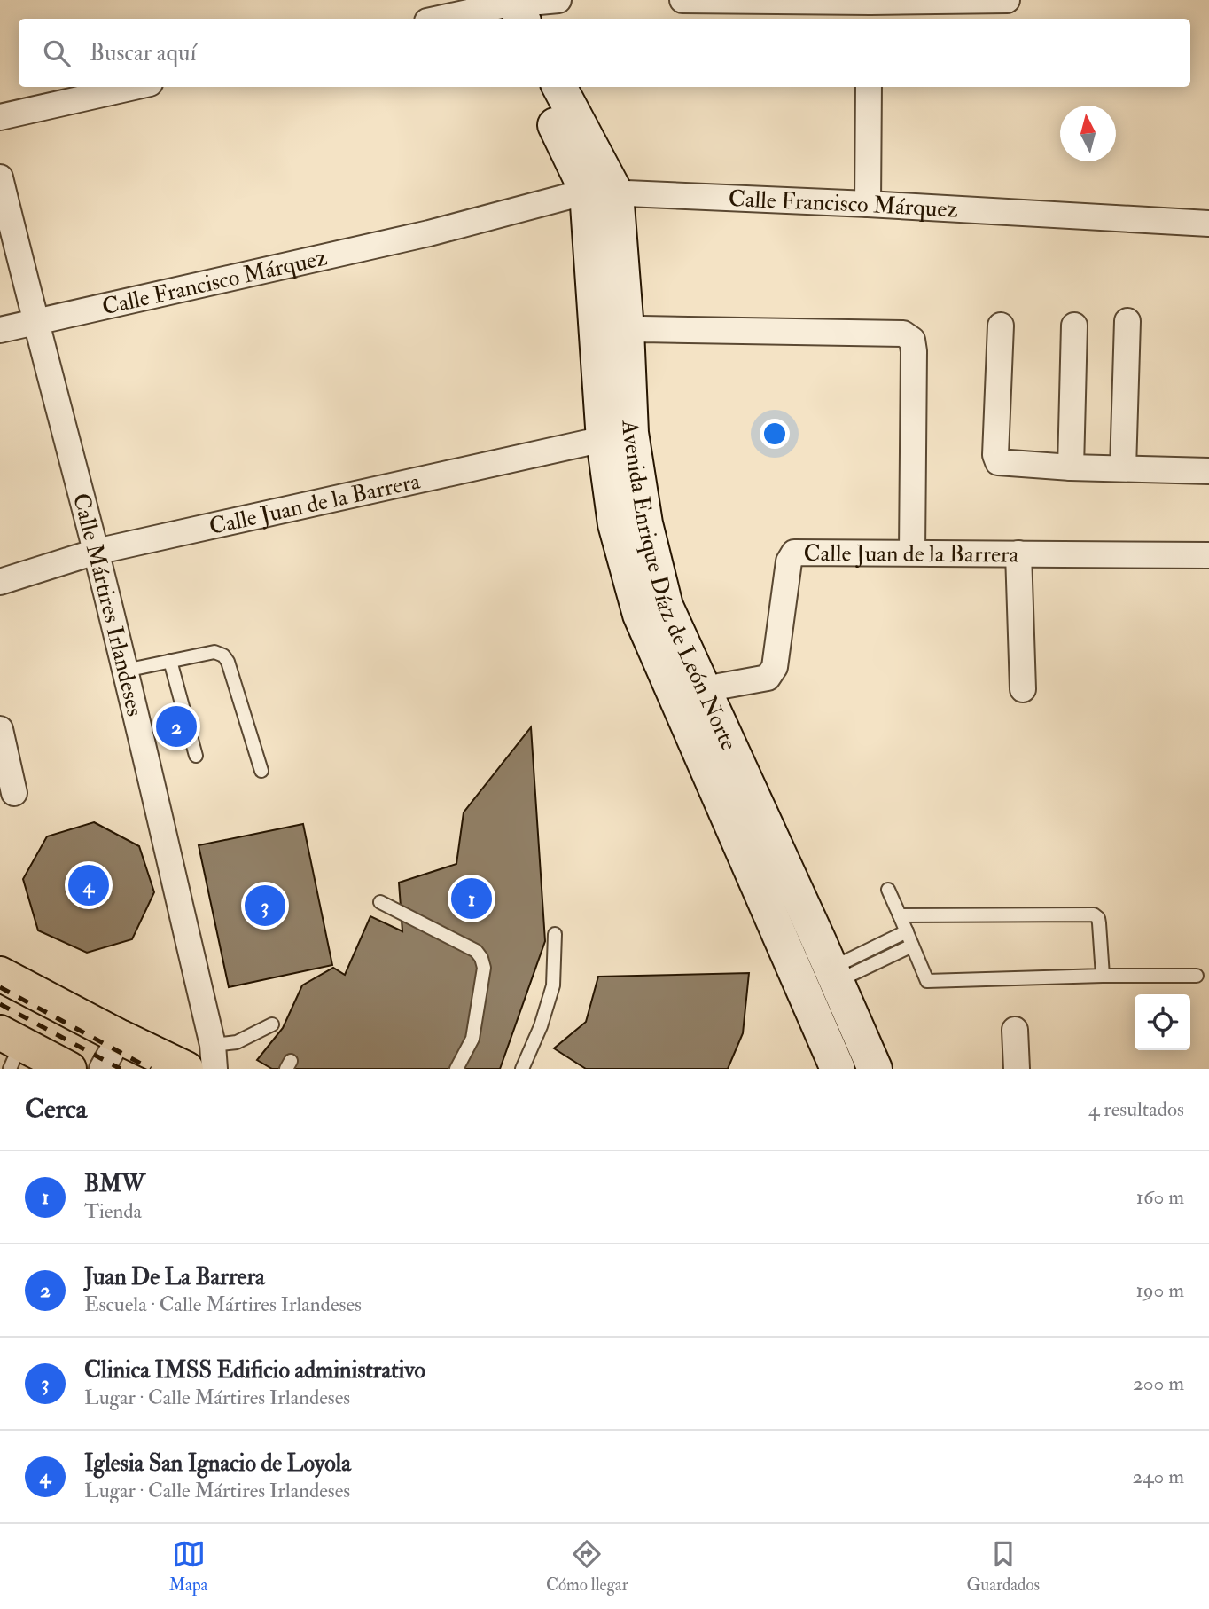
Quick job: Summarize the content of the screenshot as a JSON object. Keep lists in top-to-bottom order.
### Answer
{
  "streets": {
    "main road": ["Avenida Enrique Díaz de León Norte"],
    "street": ["Calle Francisco Márquez", "Calle Juan de la Barrera", "Calle Mártires Irlandeses"]
  },
  "crossings": [
    ["Calle Francisco Márquez", "Avenida Enrique Díaz de León Norte"],
    ["Calle Francisco Márquez", "Calle Mártires Irlandeses"],
    ["Calle Juan de la Barrera", "Avenida Enrique Díaz de León Norte"],
    ["Calle Juan de la Barrera", "Calle Mártires Irlandeses"]
  ],
  "north": "top",
  "page": {
    "search": "Buscar aquí",
    "pins": [
      "2",
      "4",
      "1",
      "3"
    ],
    "heading": ["Cerca", "4 resultados"],
    "list": [
      {
        "mark": "1",
        "name": "BMW",
        "note": "Tienda",
        "value": "160 m"
      },
      {
        "mark": "2",
        "name": "Juan De La Barrera",
        "note": "Escuela · Calle Mártires Irlandeses",
        "value": "190 m"
      },
      {
        "mark": "3",
        "name": "Clinica IMSS Edificio administrativo",
        "note": "Lugar · Calle Mártires Irlandeses",
        "value": "200 m"
      },
      {
        "mark": "4",
        "name": "Iglesia San Ignacio de Loyola",
        "note": "Lugar · Calle Mártires Irlandeses",
        "value": "240 m"
      }
    ],
    "nav": ["Mapa", "Cómo llegar", "Guardados"]
  }
}
